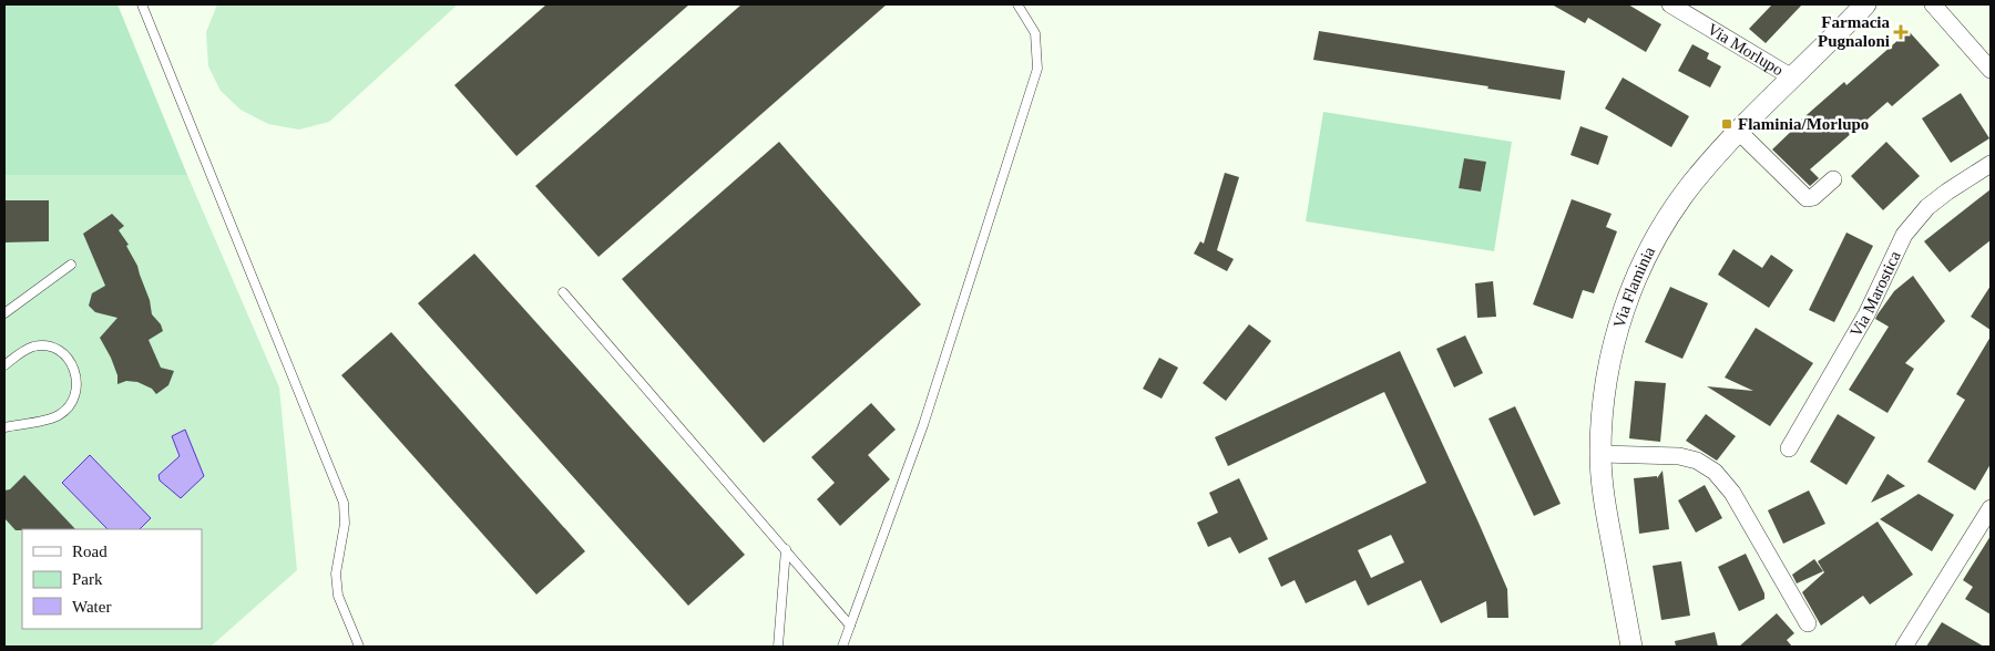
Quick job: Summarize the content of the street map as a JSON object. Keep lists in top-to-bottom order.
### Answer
{
  "streets": {
    "street": ["Via Morlupo", "Via Flaminia", "Via Marostica"]
  },
  "crossings": [
    ["Via Morlupo", "Via Flaminia"]
  ],
  "places": {
    "health": ["Farmacia Pugnaloni"],
    "transit": ["Flaminia/Morlupo"]
  },
  "legend": ["Road", "Park", "Water"]
}
